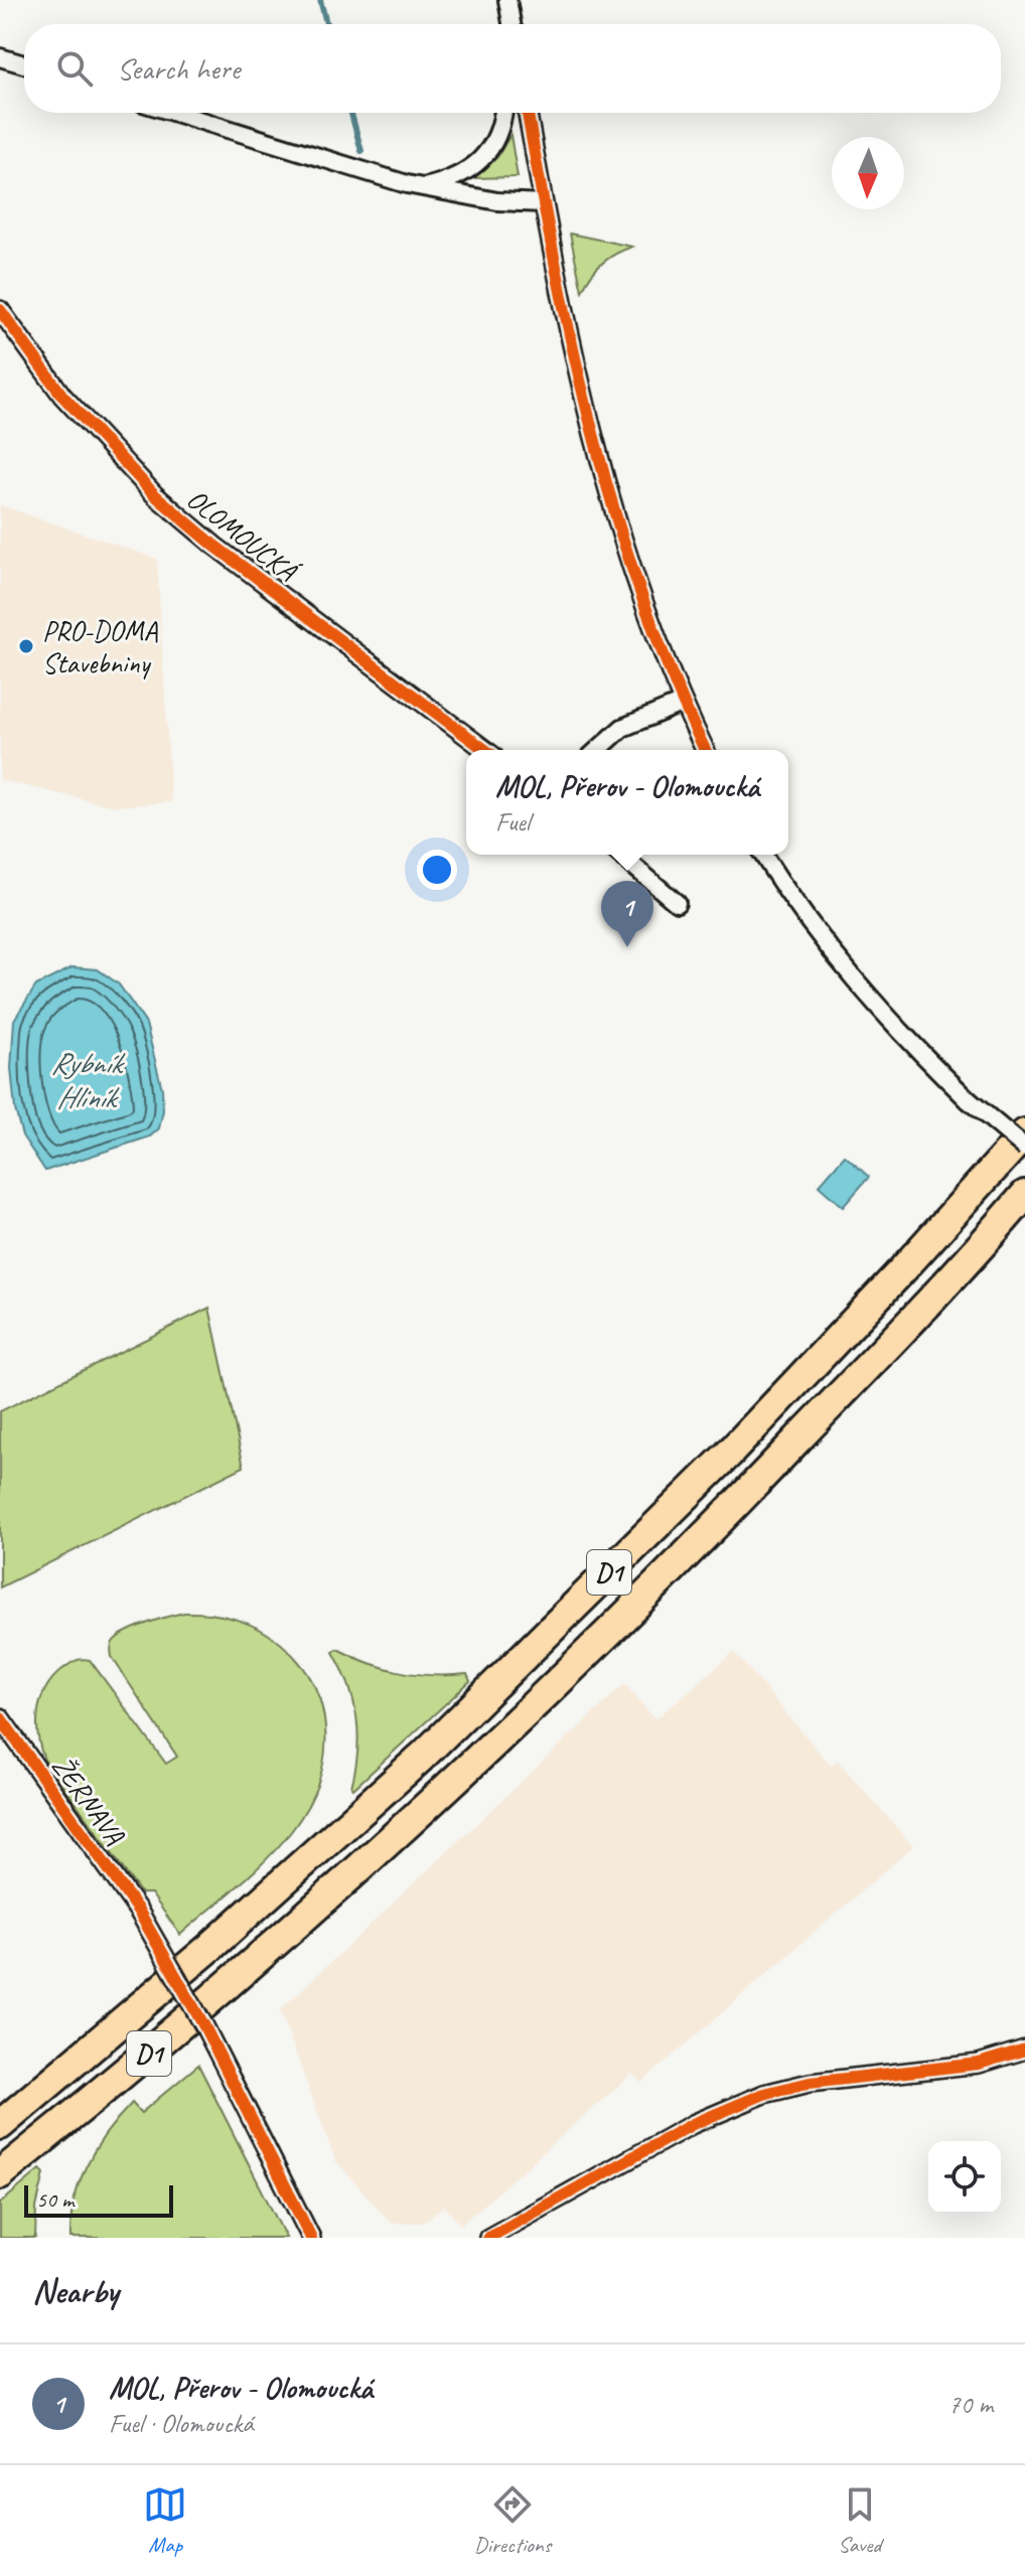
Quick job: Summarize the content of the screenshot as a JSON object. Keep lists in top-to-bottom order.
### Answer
{
  "streets": {
    "highway": ["D1"],
    "street": ["OLOMOUCKÁ", "ŽERNAVA"]
  },
  "water": ["Rybník Hliník"],
  "places": ["PRO-DOMA Stavebniny"],
  "scale_bar": "50 m",
  "north": "bottom",
  "page": {
    "search": "Search here",
    "popup": ["MOL, Přerov - Olomoucká", "Fuel"],
    "pins": "1",
    "scale": "50 m",
    "heading": "Nearby",
    "list": [
      {
        "mark": "1",
        "name": "MOL, Přerov - Olomoucká",
        "note": "Fuel · Olomoucká",
        "value": "70 m"
      }
    ],
    "nav": ["Map", "Directions", "Saved"]
  }
}
